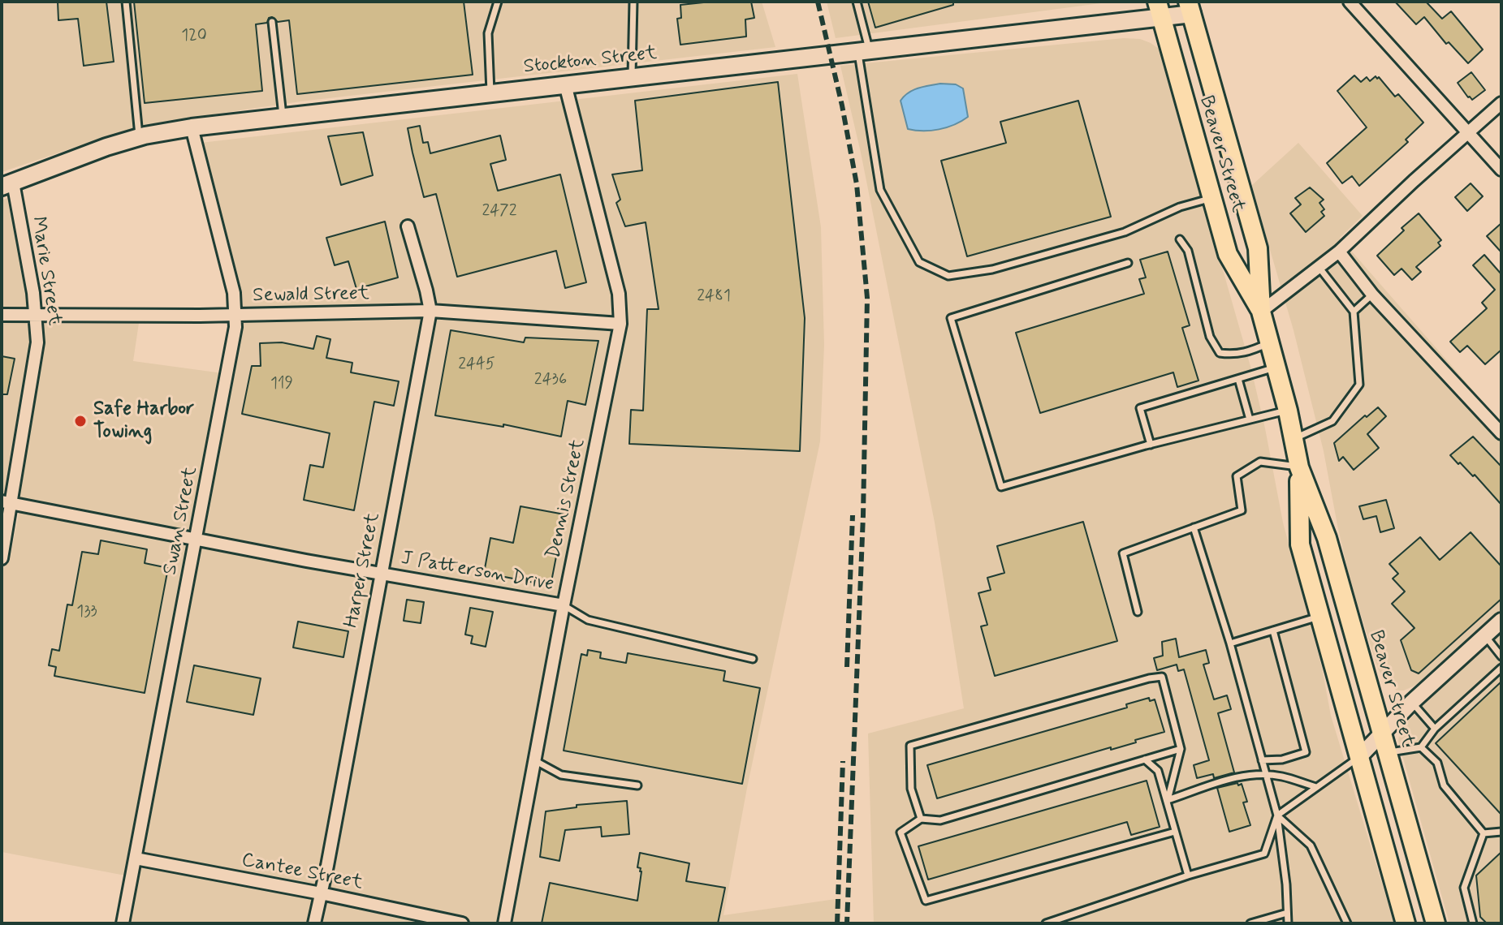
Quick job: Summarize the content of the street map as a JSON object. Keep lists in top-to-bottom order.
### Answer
{
  "streets": {
    "main road": ["Stockton Street", "Beaver Street"],
    "street": [
      "Marie Street",
      "Sewald Street",
      "Dennis Street",
      "Swan Street",
      "Harper Street",
      "J Patterson Drive",
      "Cantee Street"
    ]
  },
  "crossings": [
    ["Stockton Street", "Beaver Street"],
    ["Stockton Street", "Marie Street"],
    ["Stockton Street", "Dennis Street"],
    ["Stockton Street", "Swan Street"],
    ["Marie Street", "Sewald Street"],
    ["Marie Street", "J Patterson Drive"],
    ["Sewald Street", "Dennis Street"],
    ["Sewald Street", "Swan Street"],
    ["Sewald Street", "Harper Street"],
    ["Dennis Street", "J Patterson Drive"],
    ["Swan Street", "J Patterson Drive"],
    ["Swan Street", "Cantee Street"],
    ["Harper Street", "J Patterson Drive"],
    ["Harper Street", "Cantee Street"]
  ],
  "places": ["Safe Harbor Towing"],
  "house_numbers": [
    "120",
    "2472",
    "2481",
    "2445",
    "2436",
    "119",
    "133"
  ]
}
